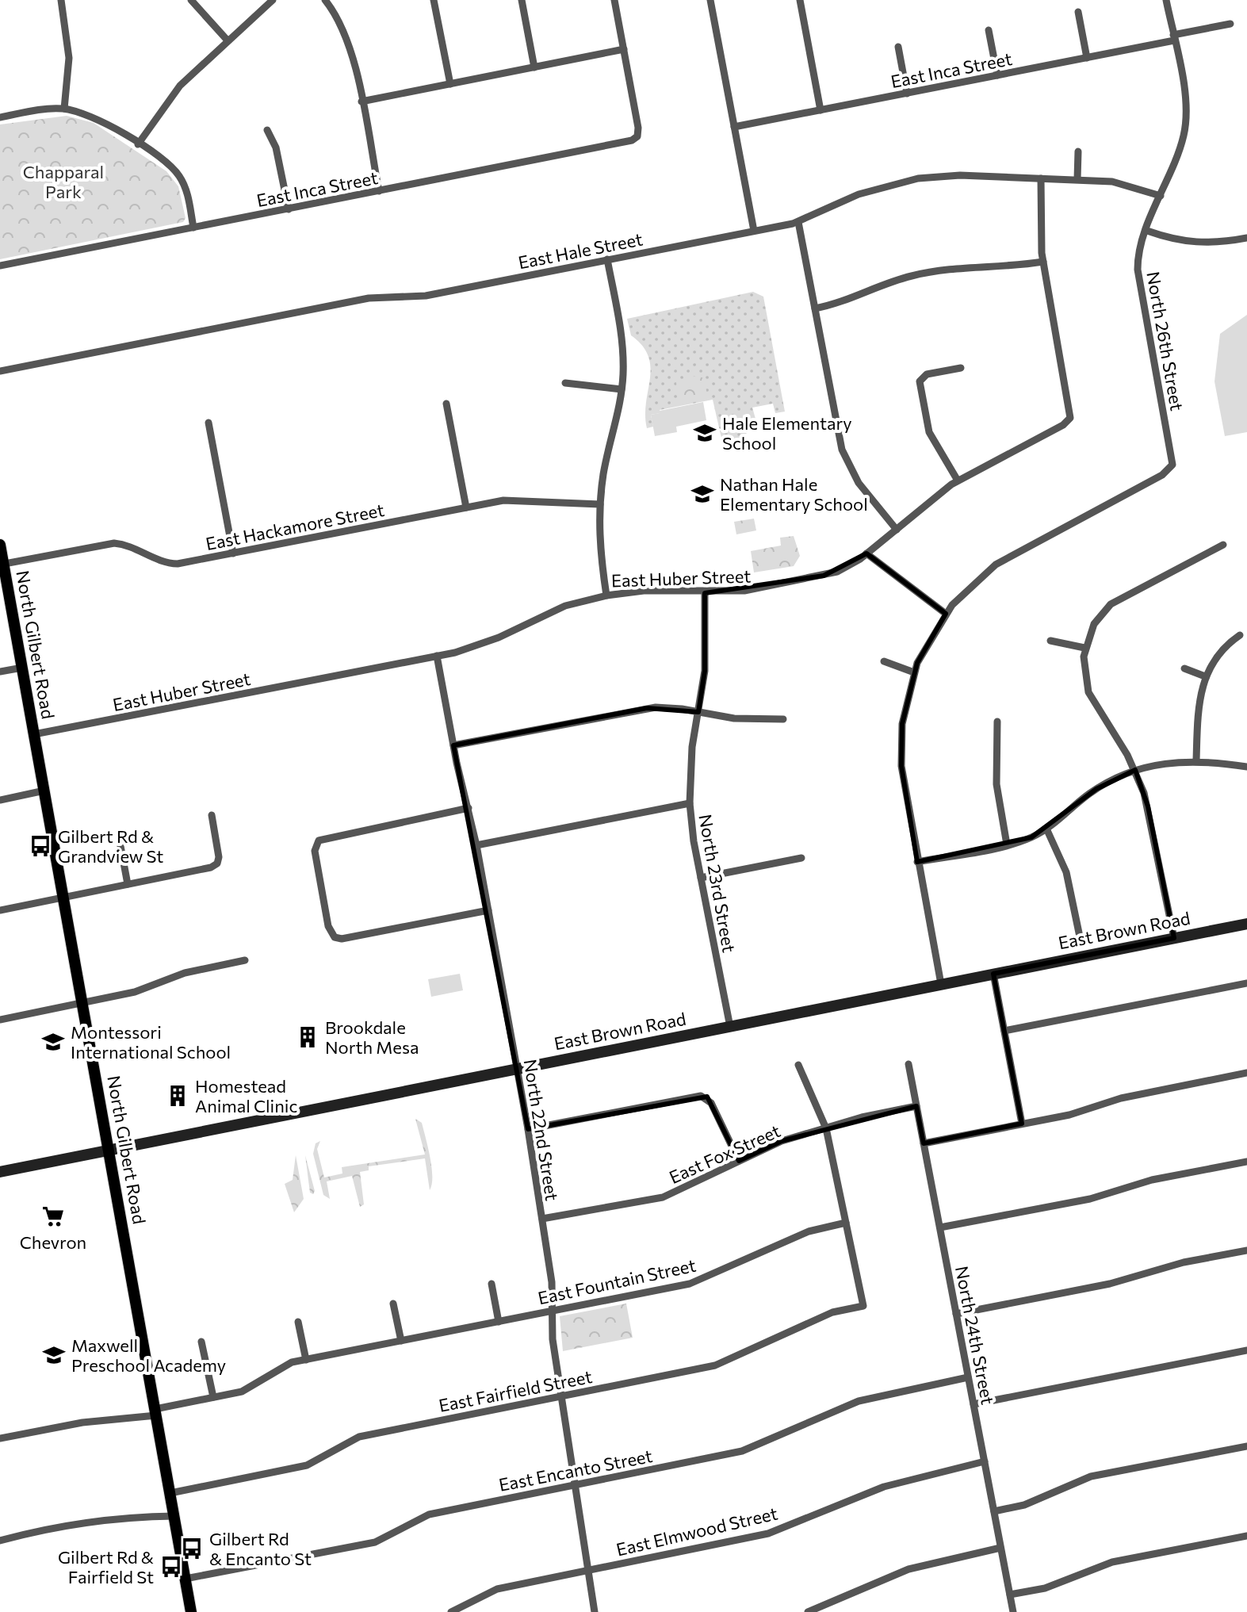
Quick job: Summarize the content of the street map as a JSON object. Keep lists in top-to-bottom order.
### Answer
{
  "streets": {
    "main road": ["North Gilbert Road", "East Brown Road"],
    "street": [
      "East Inca Street",
      "East Hale Street",
      "North 26th Street",
      "East Hackamore Street",
      "East Huber Street",
      "North 23rd Street",
      "North 22nd Street",
      "East Fox Street",
      "East Fountain Street",
      "North 24th Street",
      "East Fairfield Street",
      "East Encanto Street",
      "East Elmwood Street"
    ]
  },
  "crossings": [
    ["East Inca Street", "North 26th Street"],
    ["East Hale Street", "North 26th Street"],
    ["East Hackamore Street", "North Gilbert Road"],
    ["East Huber Street", "North Gilbert Road"],
    ["East Huber Street", "North 23rd Street"],
    ["East Huber Street", "North 22nd Street"],
    ["North Gilbert Road", "East Brown Road"],
    ["North Gilbert Road", "East Fountain Street"],
    ["North Gilbert Road", "East Fairfield Street"],
    ["North Gilbert Road", "East Encanto Street"],
    ["North 23rd Street", "East Brown Road"],
    ["East Brown Road", "North 22nd Street"],
    ["North 22nd Street", "East Fox Street"],
    ["North 22nd Street", "East Fountain Street"],
    ["North 22nd Street", "East Fairfield Street"],
    ["North 22nd Street", "East Encanto Street"],
    ["North 22nd Street", "East Elmwood Street"],
    ["East Fox Street", "North 24th Street"],
    ["East Fountain Street", "East Fairfield Street"],
    ["North 24th Street", "East Encanto Street"],
    ["North 24th Street", "East Elmwood Street"]
  ],
  "parks": ["Chapparal Park"],
  "places": {
    "school or university": [
      "Hale Elementary School",
      "Nathan Hale Elementary School",
      "Montessori International School",
      "Maxwell Preschool Academy"
    ],
    "bus stop": ["Gilbert Rd & Grandview St", "Gilbert Rd & Encanto St", "Gilbert Rd & Fairfield St"],
    "building": ["Brookdale North Mesa", "Homestead Animal Clinic"],
    "supermarket": ["Chevron"]
  }
}
